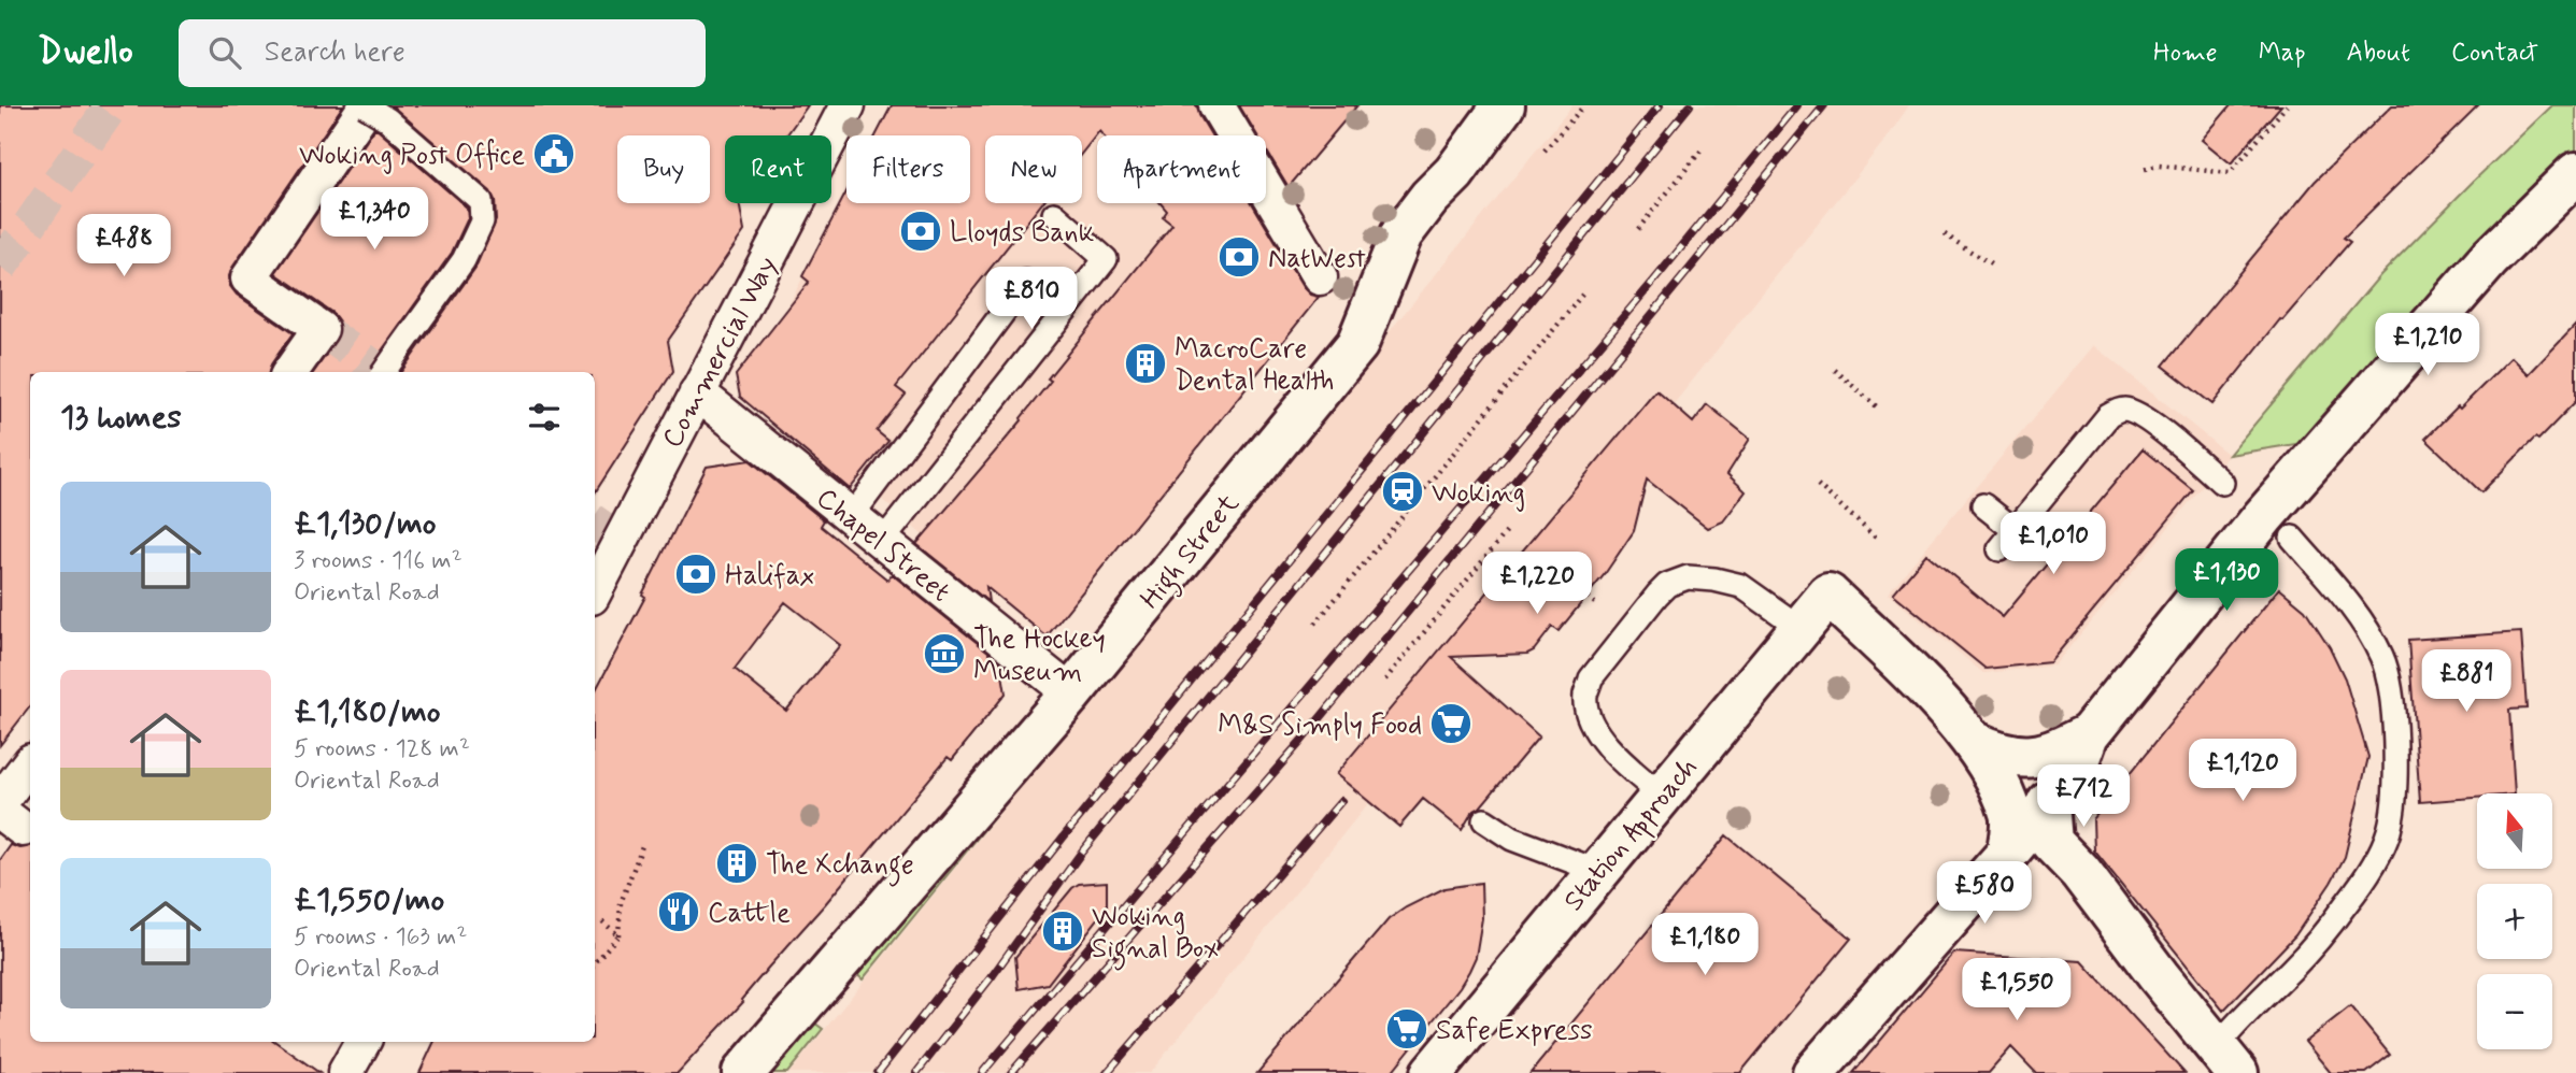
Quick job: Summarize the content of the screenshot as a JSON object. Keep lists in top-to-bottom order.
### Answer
{
  "streets": {
    "street": [
      "Commercial Way",
      "Chapel Street",
      "High Street",
      "Station Approach"
    ]
  },
  "crossings": [
    ["Commercial Way", "Chapel Street"],
    ["Chapel Street", "High Street"]
  ],
  "places": {
    "public building": ["Woking Post Office"],
    "bank": ["Lloyds Bank", "NatWest", "Halifax"],
    "building": ["MacroCare Dental Health", "The Xchange", "Woking Signal Box"],
    "station": ["Woking"],
    "museum": ["The Hockey Museum"],
    "supermarket": ["M&S Simply Food", "Safe Express"],
    "restaurant": ["Cattle"]
  },
  "north": "top",
  "page": {
    "header": "Dwello",
    "search": "Search here",
    "nav": [
      "Home",
      "Map",
      "About",
      "Contact"
    ],
    "chip": [
      "Buy",
      "Rent",
      "Filters",
      "New",
      "Apartment"
    ],
    "price": [
      "£1,340",
      "£488",
      "£810",
      "£1,210",
      "£1,010",
      "£1,130",
      "£1,220",
      "£881",
      "£1,120",
      "£712",
      "£580",
      "£1,180",
      "£1,550"
    ],
    "heading": "13 homes",
    "list": [
      {
        "name": "£1,130/mo",
        "note": "3 rooms · 116 m² · Oriental Road"
      },
      {
        "name": "£1,180/mo",
        "note": "5 rooms · 128 m² · Oriental Road"
      },
      {
        "name": "£1,550/mo",
        "note": "5 rooms · 163 m² · Oriental Road"
      }
    ],
    "map_buttons": ["+", "−"]
  }
}
